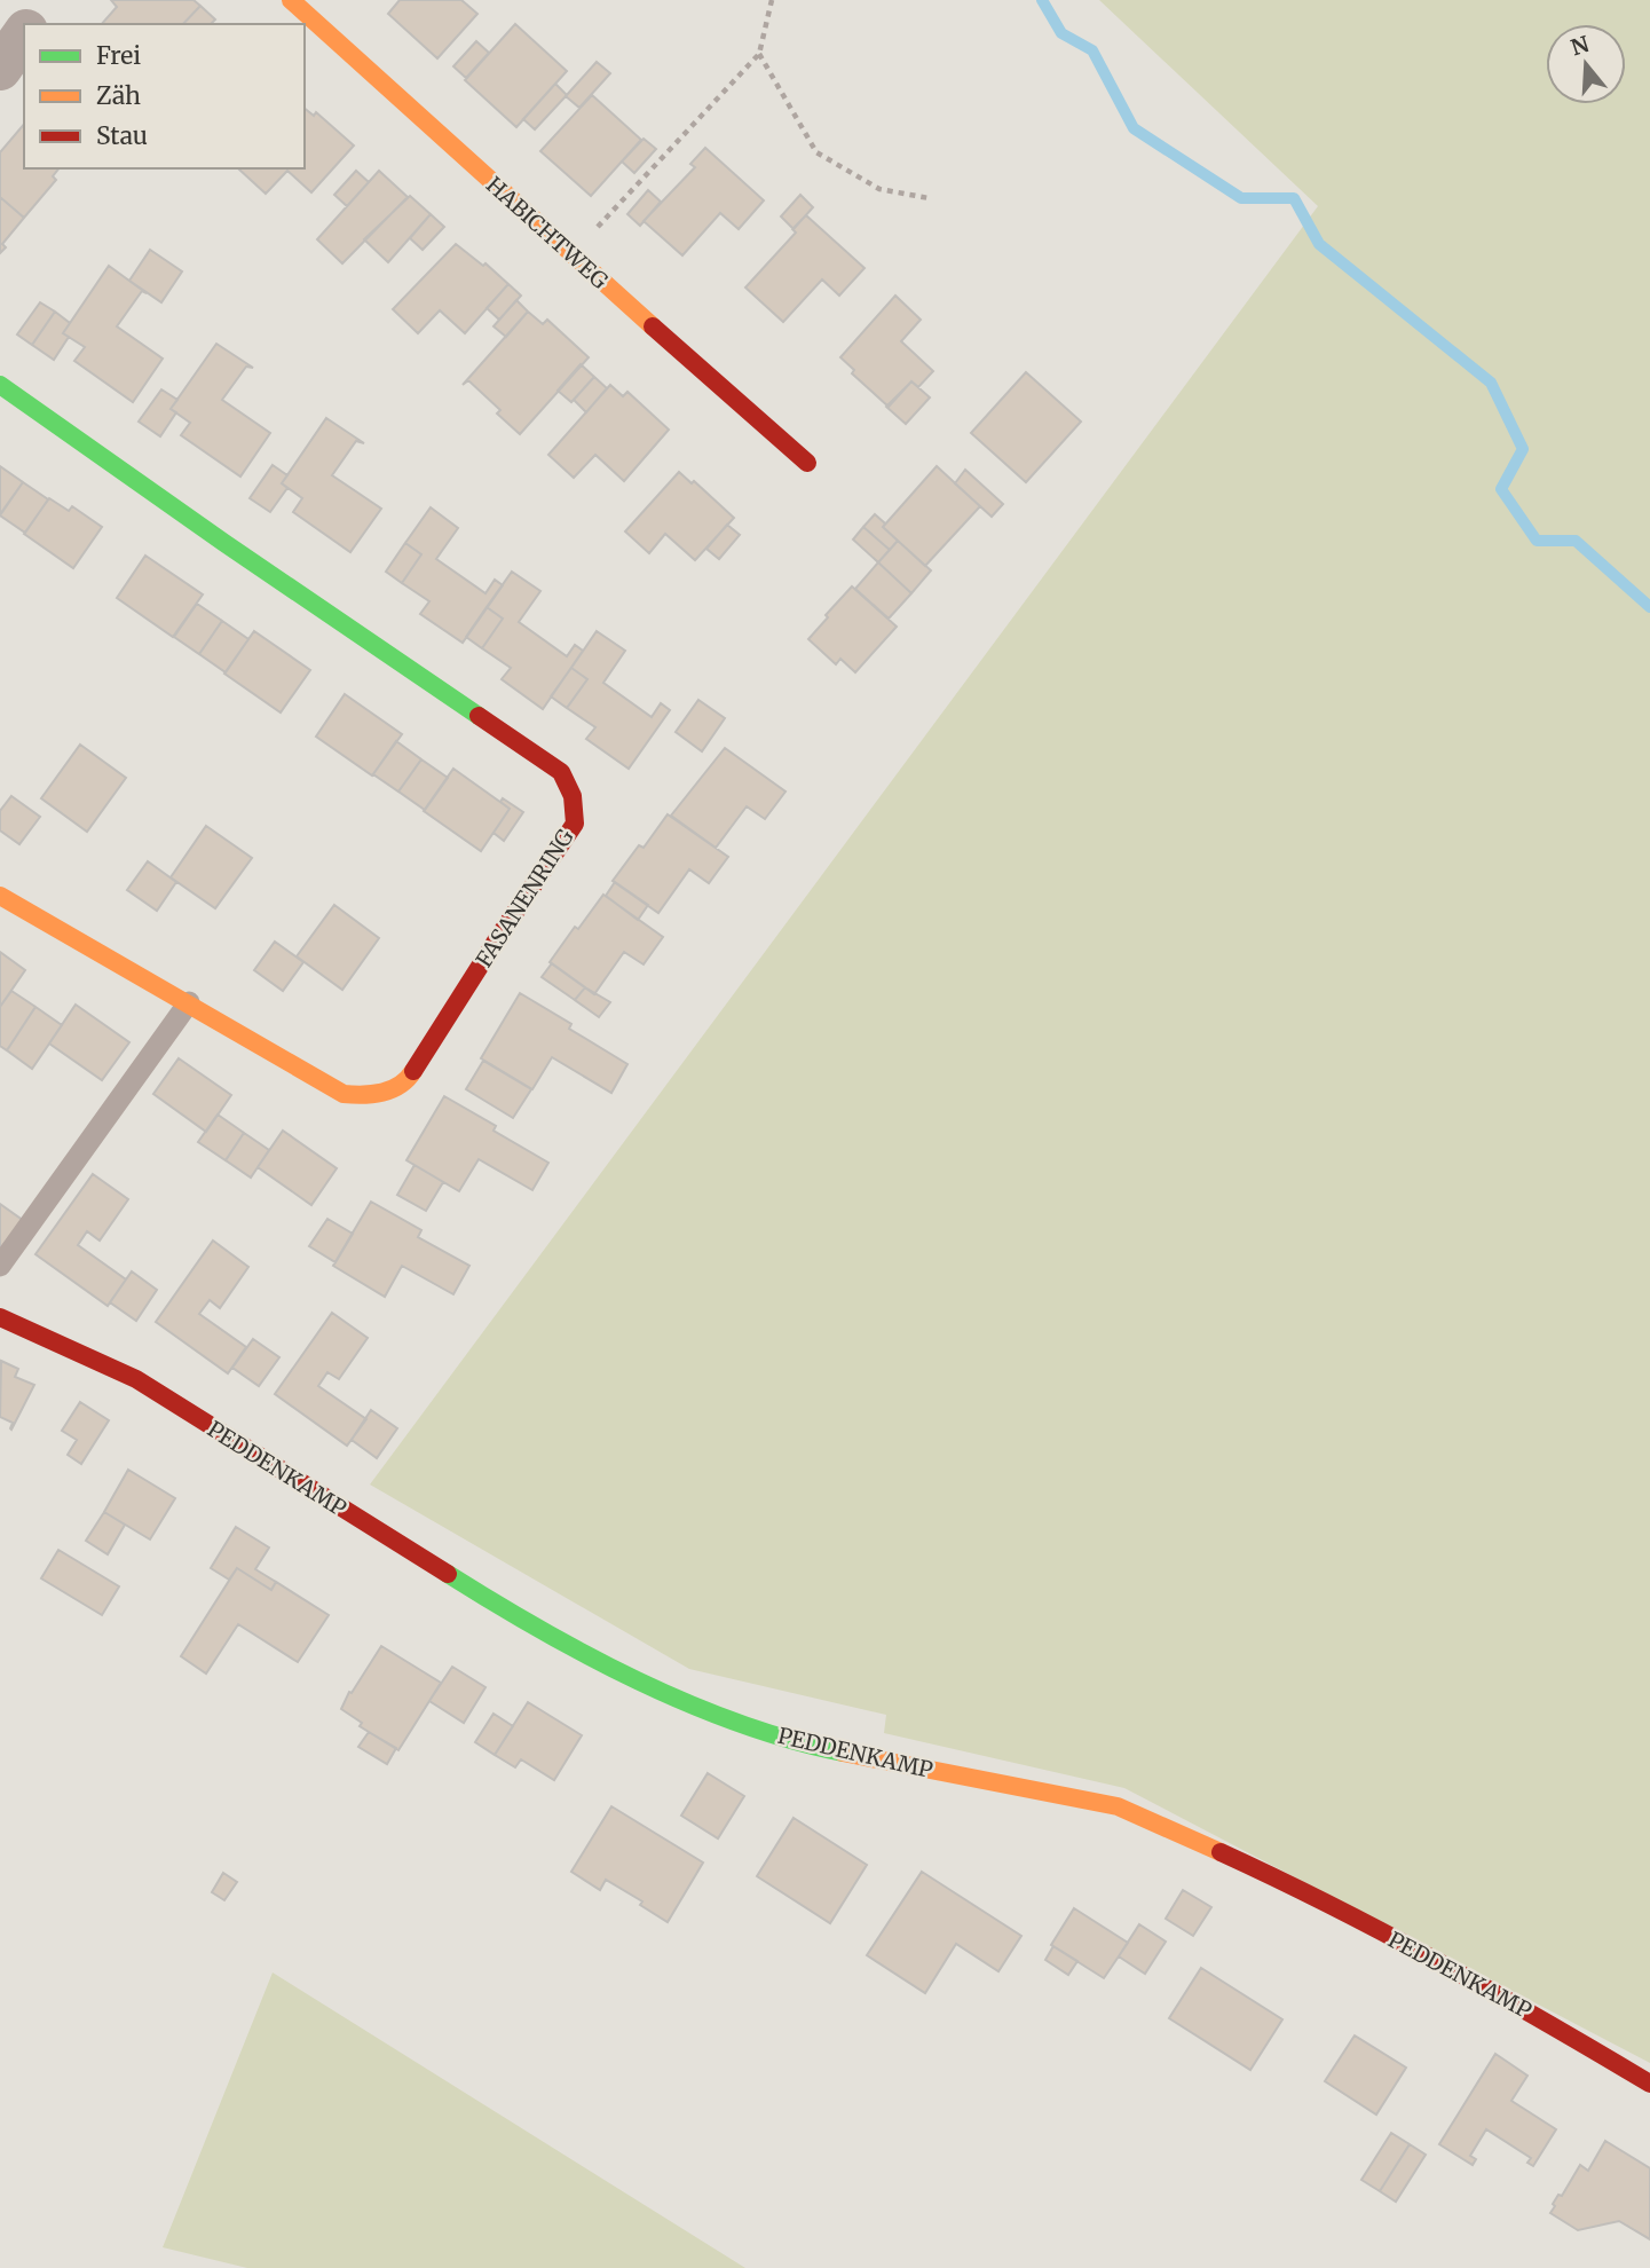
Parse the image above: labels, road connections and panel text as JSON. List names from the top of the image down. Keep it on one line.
{"streets":{"street":["HABICHTWEG","FASANENRING","PEDDENKAMP"]},"legend":["Frei","Zäh","Stau"],"north":"top"}
